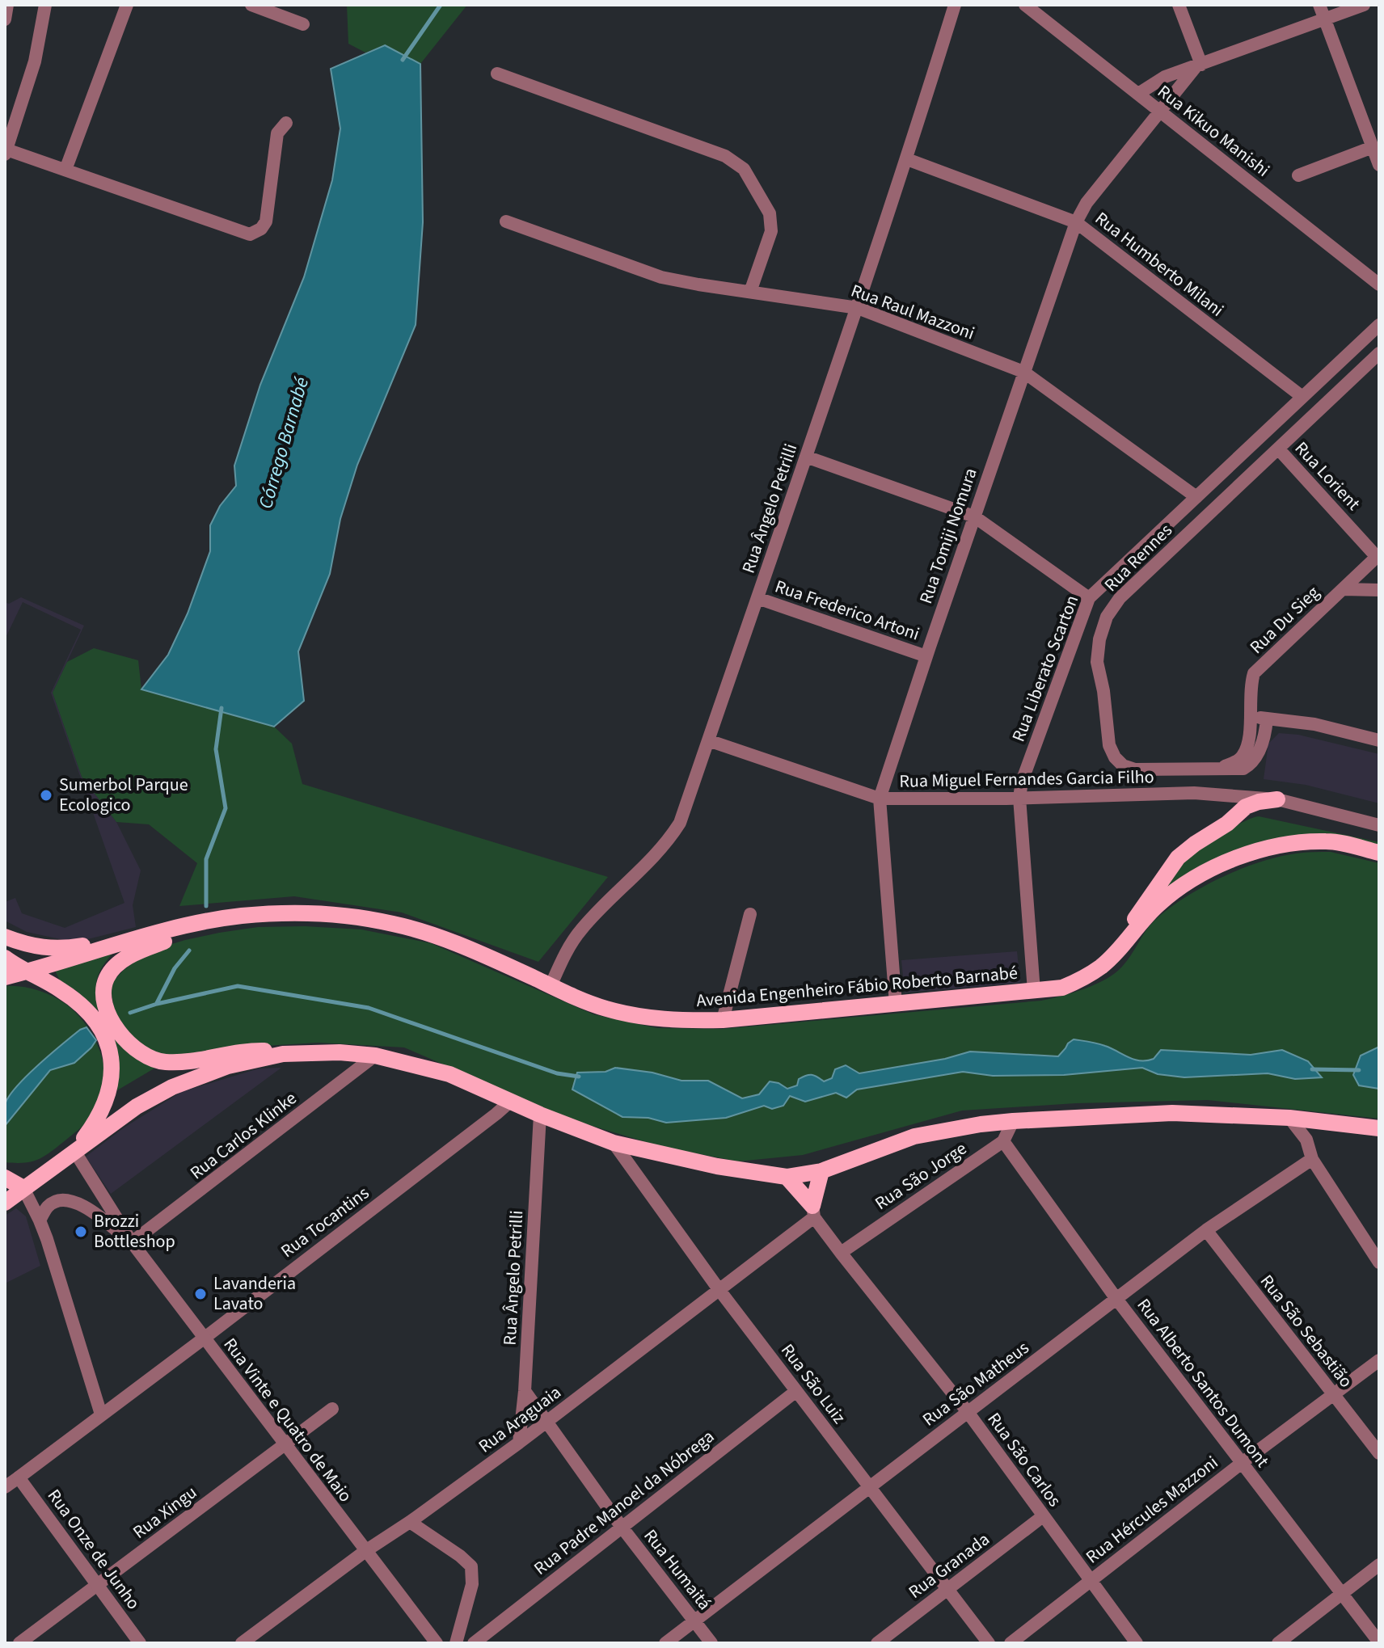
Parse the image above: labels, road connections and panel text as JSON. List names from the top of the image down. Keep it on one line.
{"streets":{"main road":["Avenida Engenheiro Fábio Roberto Barnabé"],"street":["Rua Kikuo Manishi","Rua Humberto Milani","Rua Raul Mazzoni","Rua Lorient","Rua Ângelo Petrilli","Rua Tomiji Nomura","Rua Rennes","Rua Frederico Artoni","Rua Du Sieg","Rua Liberato Scarton","Rua Miguel Fernandes Garcia Filho","Rua Carlos Klinke","Rua São Jorge","Rua Tocantins","Rua São Sebastião","Rua Alberto Santos Dumont","Rua São Luiz","Rua São Matheus","Rua Araguaia","Rua Vinte e Quatro de Maio","Rua São Carlos","Rua Padre Manoel da Nóbrega","Rua Hércules Mazzoni","Rua Xingu","Rua Onze de Junho","Rua Granada","Rua Humaitá"]},"crossings":[["Rua Kikuo Manishi","Rua Tomiji Nomura"],["Rua Humberto Milani","Rua Ângelo Petrilli"],["Rua Humberto Milani","Rua Tomiji Nomura"],["Rua Humberto Milani","Rua Liberato Scarton"],["Rua Raul Mazzoni","Rua Ângelo Petrilli"],["Rua Raul Mazzoni","Rua Tomiji Nomura"],["Rua Raul Mazzoni","Rua Liberato Scarton"],["Rua Lorient","Rua Rennes"],["Rua Lorient","Rua Du Sieg"],["Rua Ângelo Petrilli","Rua Frederico Artoni"],["Rua Ângelo Petrilli","Rua Miguel Fernandes Garcia Filho"],["Rua Ângelo Petrilli","Avenida Engenheiro Fábio Roberto Barnabé"],["Rua Ângelo Petrilli","Rua Araguaia"],["Rua Ângelo Petrilli","Rua Humaitá"],["Rua Tomiji Nomura","Rua Frederico Artoni"],["Rua Tomiji Nomura","Rua Miguel Fernandes Garcia Filho"],["Rua Tomiji Nomura","Avenida Engenheiro Fábio Roberto Barnabé"],["Rua Liberato Scarton","Rua Miguel Fernandes Garcia Filho"],["Rua Liberato Scarton","Avenida Engenheiro Fábio Roberto Barnabé"],["Rua Carlos Klinke","Rua Vinte e Quatro de Maio"],["Rua São Jorge","Rua Alberto Santos Dumont"],["Rua São Jorge","Rua São Carlos"],["Rua Tocantins","Rua Vinte e Quatro de Maio"],["Rua Tocantins","Rua Onze de Junho"],["Rua São Sebastião","Rua São Matheus"],["Rua São Sebastião","Rua Hércules Mazzoni"],["Rua Alberto Santos Dumont","Rua São Matheus"],["Rua Alberto Santos Dumont","Rua Hércules Mazzoni"],["Rua São Luiz","Rua São Matheus"],["Rua São Luiz","Rua Araguaia"],["Rua São Luiz","Rua Padre Manoel da Nóbrega"],["Rua São Luiz","Rua Granada"],["Rua São Matheus","Rua São Carlos"],["Rua São Matheus","Rua Humaitá"],["Rua Araguaia","Rua Vinte e Quatro de Maio"],["Rua Araguaia","Rua São Carlos"],["Rua Araguaia","Rua Humaitá"],["Rua Vinte e Quatro de Maio","Rua Xingu"],["Rua São Carlos","Rua Hércules Mazzoni"],["Rua São Carlos","Rua Granada"],["Rua Padre Manoel da Nóbrega","Rua Humaitá"],["Rua Xingu","Rua Onze de Junho"]],"water":["Córrego Barnabé"],"places":["Sumerbol Parque Ecologico","Brozzi Bottleshop","Lavanderia Lavato"]}
